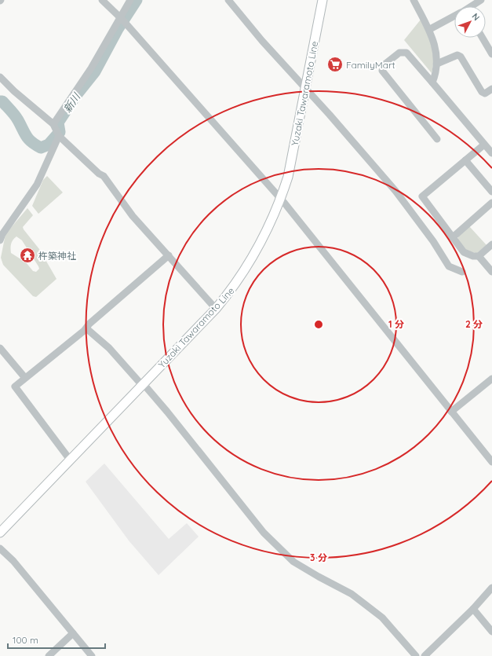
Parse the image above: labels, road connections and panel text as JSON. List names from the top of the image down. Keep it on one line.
{"streets":{"main road":["Yuzaki Tawaramoto Line"]},"water":["新川"],"places":{"supermarket":["FamilyMart"],"temple":["杵築神社"]},"scale_bar":"100 m","north":"top right","rings":["1 分","2 分","3 分"]}
